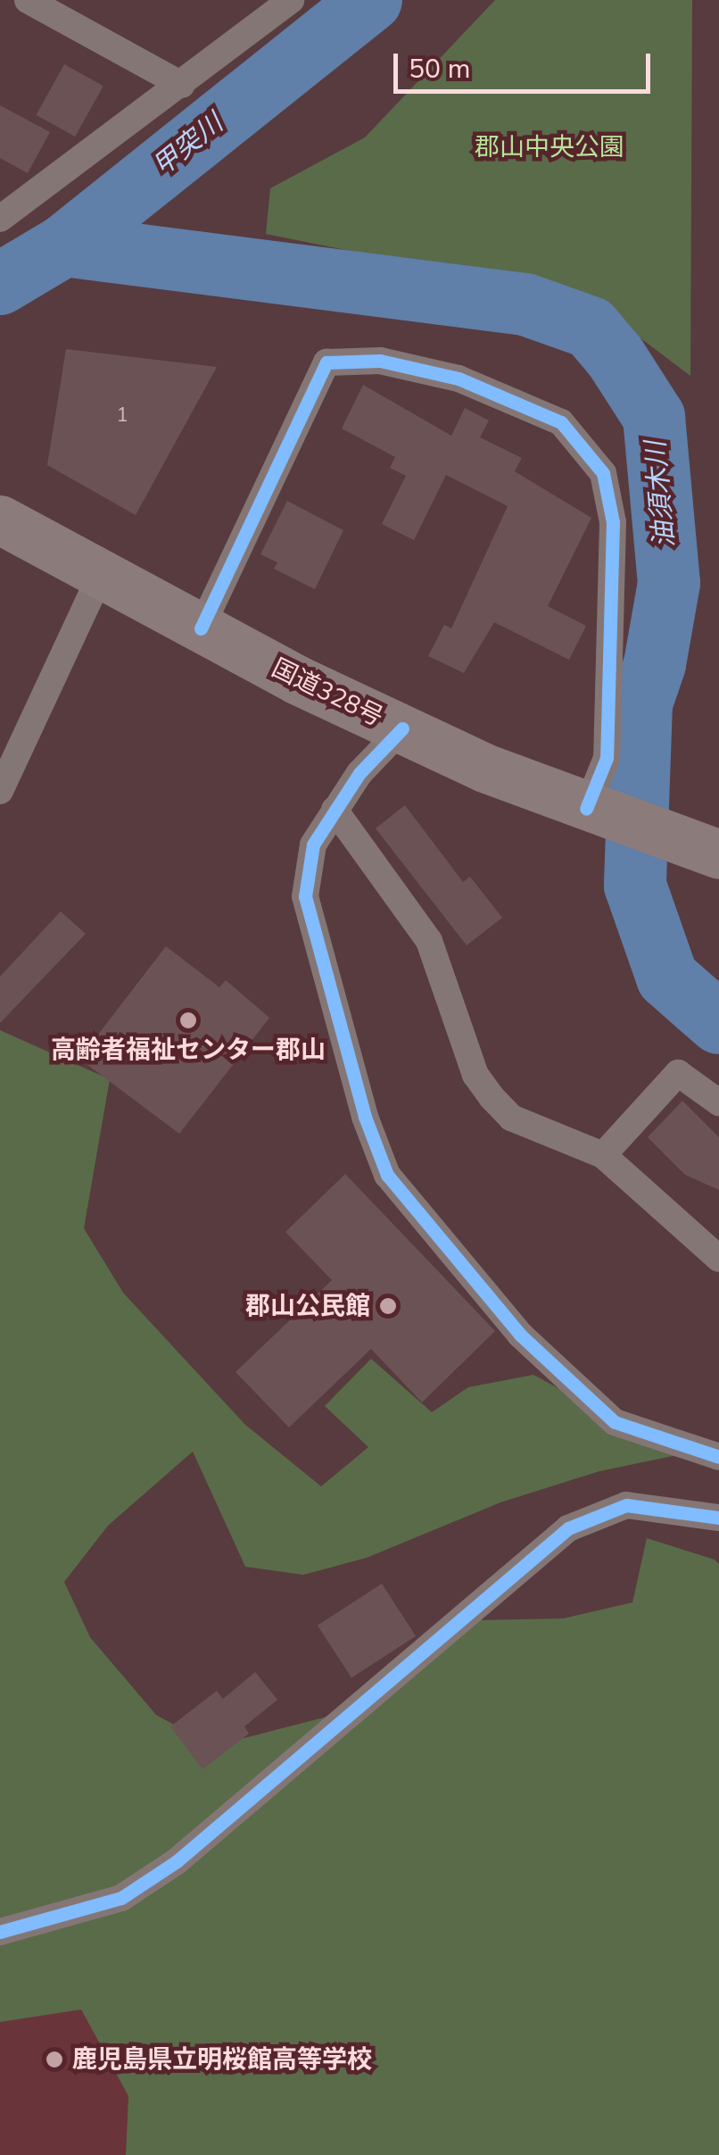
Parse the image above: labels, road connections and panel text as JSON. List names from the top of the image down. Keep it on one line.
{"streets":{"highway":["国道328号"]},"water":["甲突川","油須木川"],"parks":["郡山中央公園"],"places":["高齢者福祉センター郡山","郡山公民館","鹿児島県立明桜館高等学校"],"house_numbers":["1"],"scale_bar":"50 m"}
